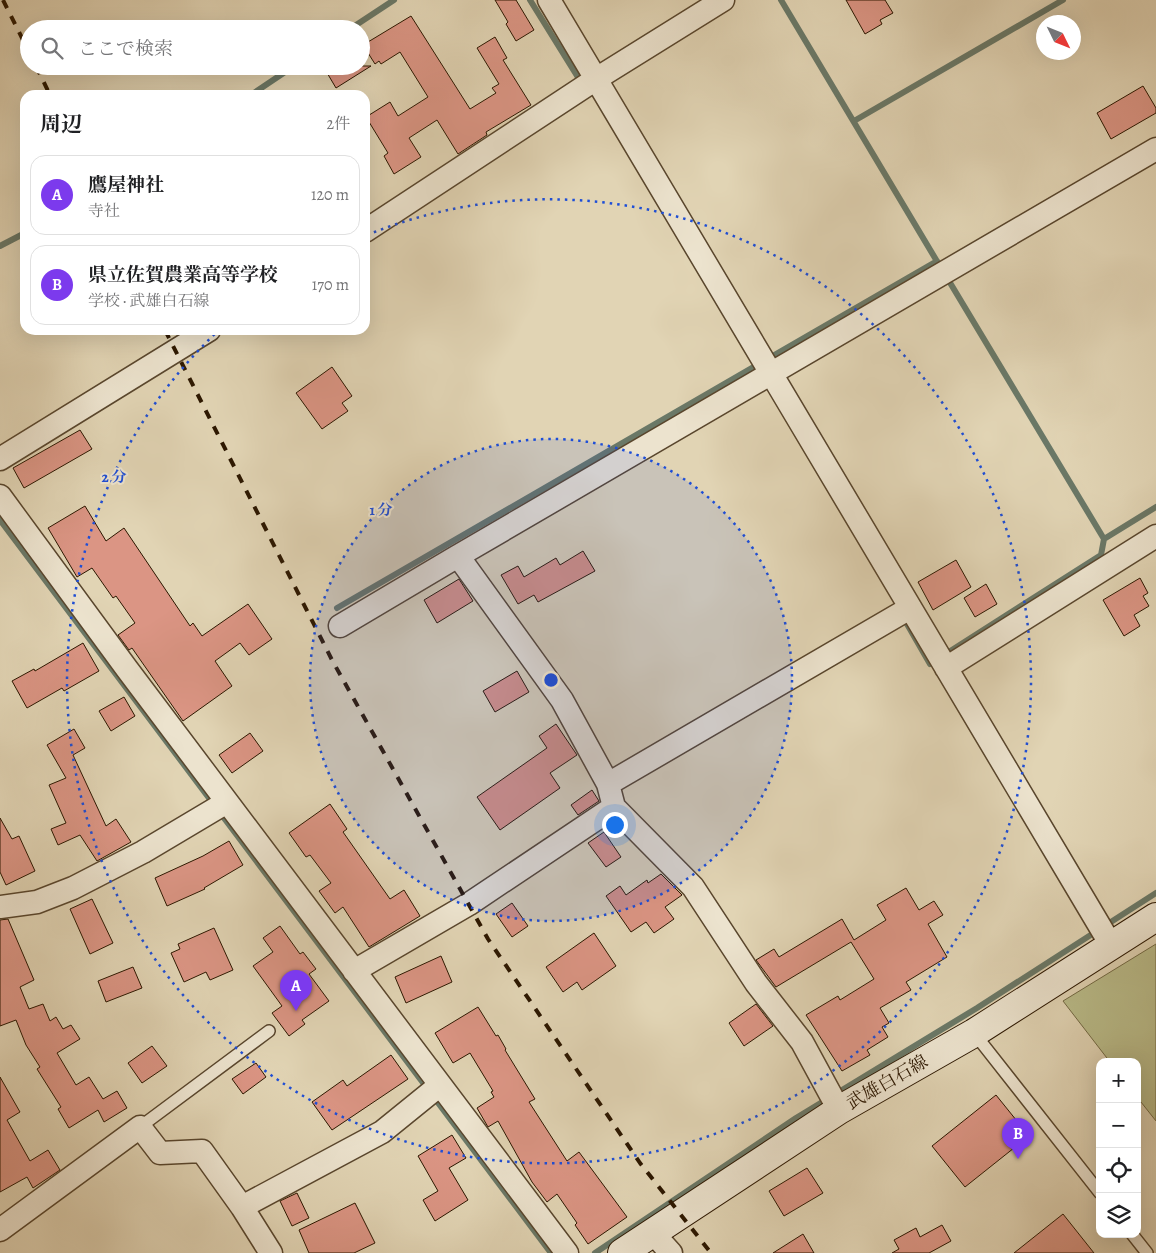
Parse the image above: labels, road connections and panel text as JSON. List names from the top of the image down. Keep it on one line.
{"streets":{"main road":["武雄白石線"]},"north":"bottom right","page":{"search":"ここで検索","heading":["周辺","2件"],"list":[{"mark":"A","name":"鷹屋神社","note":"寺社","value":"120 m"},{"mark":"B","name":"県立佐賀農業高等学校","note":"学校 · 武雄白石線","value":"170 m"}],"pins":["A","B"],"map_buttons":["+","−"]},"rings":["2 分","1 分"]}
